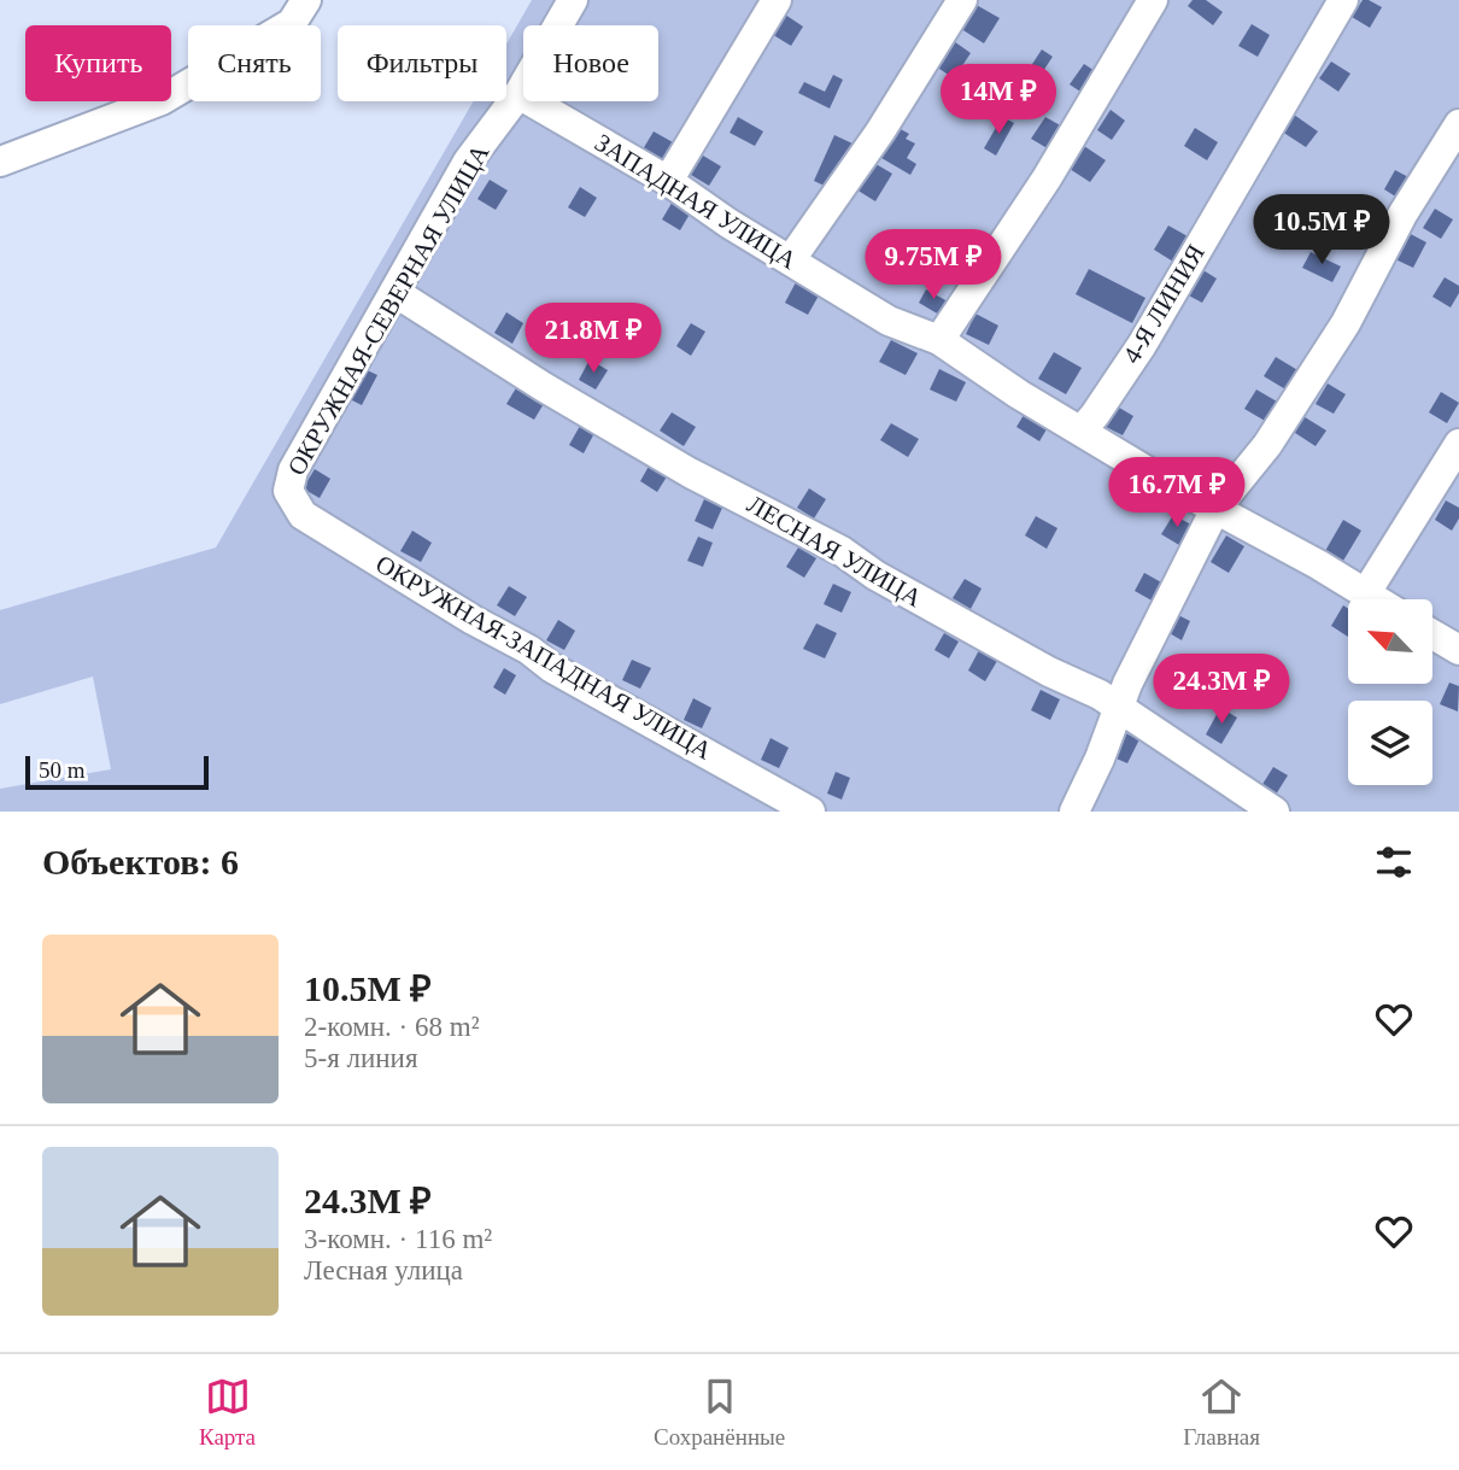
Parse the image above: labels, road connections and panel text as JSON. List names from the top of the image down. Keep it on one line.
{"streets":{"street":["ЗАПАДНАЯ УЛИЦА","4-Я ЛИНИЯ","ОКРУЖНАЯ-СЕВЕРНАЯ УЛИЦА","ЛЕСНАЯ УЛИЦА","ОКРУЖНАЯ-ЗАПАДНАЯ УЛИЦА"]},"crossings":[["ЗАПАДНАЯ УЛИЦА","4-Я ЛИНИЯ"],["ЗАПАДНАЯ УЛИЦА","ОКРУЖНАЯ-СЕВЕРНАЯ УЛИЦА"],["ОКРУЖНАЯ-СЕВЕРНАЯ УЛИЦА","ЛЕСНАЯ УЛИЦА"],["ОКРУЖНАЯ-СЕВЕРНАЯ УЛИЦА","ОКРУЖНАЯ-ЗАПАДНАЯ УЛИЦА"]],"scale_bar":"50 m","north":"top left","page":{"chip":["Купить","Снять","Фильтры","Новое"],"price":["14M ₽","10.5M ₽","9.75M ₽","21.8M ₽","16.7M ₽","24.3M ₽"],"scale":"50 m","heading":"Объектов: 6","list":[{"name":"10.5M ₽","note":"2-комн. · 68 m² · 5-я линия"},{"name":"24.3M ₽","note":"3-комн. · 116 m² · Лесная улица"}],"tabs":["Карта","Сохранённые","Главная"]}}
